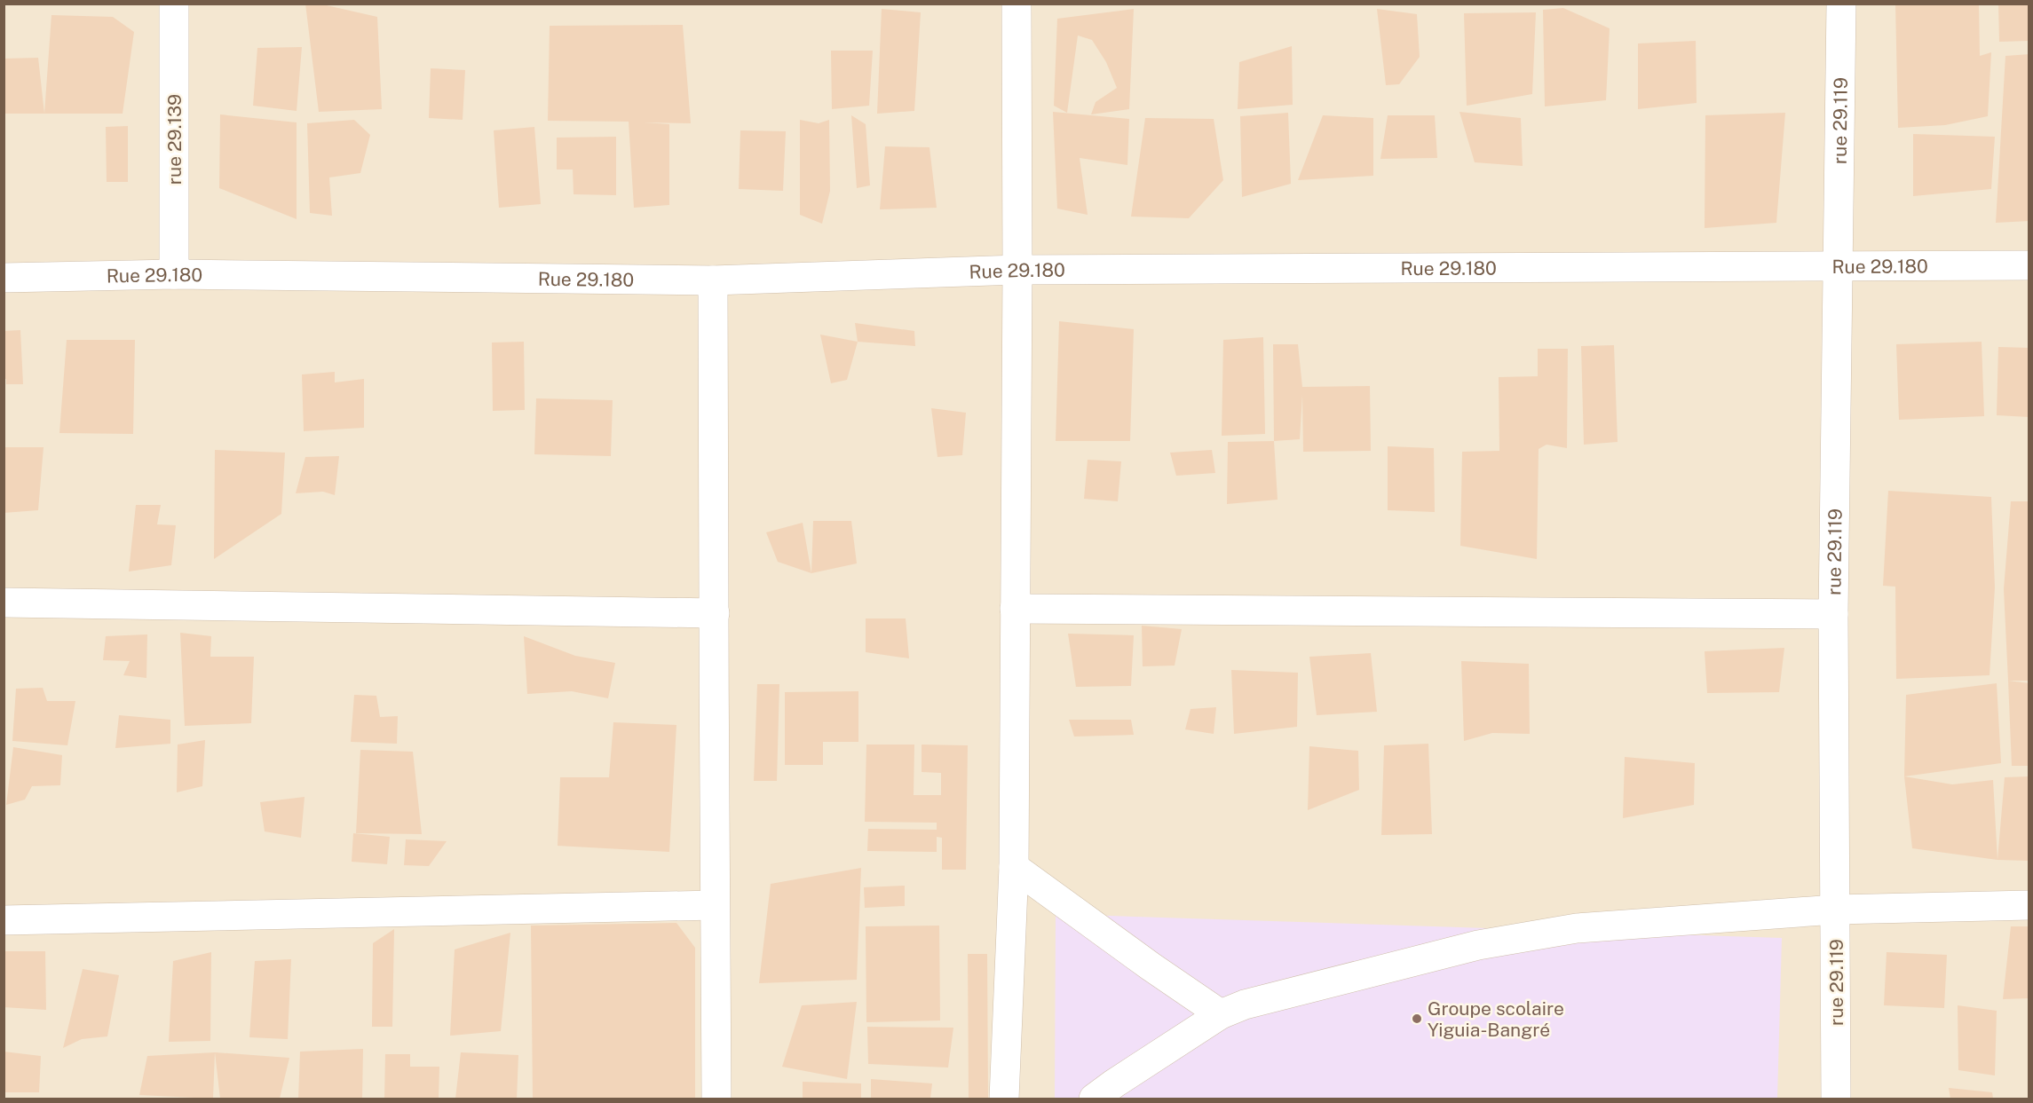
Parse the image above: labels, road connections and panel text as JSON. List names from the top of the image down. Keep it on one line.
{"streets":{"street":["rue 29.119","rue 29.139","Rue 29.180"]},"crossings":[["rue 29.119","Rue 29.180"],["rue 29.139","Rue 29.180"]],"places":["Groupe scolaire Yiguia-Bangré"]}
